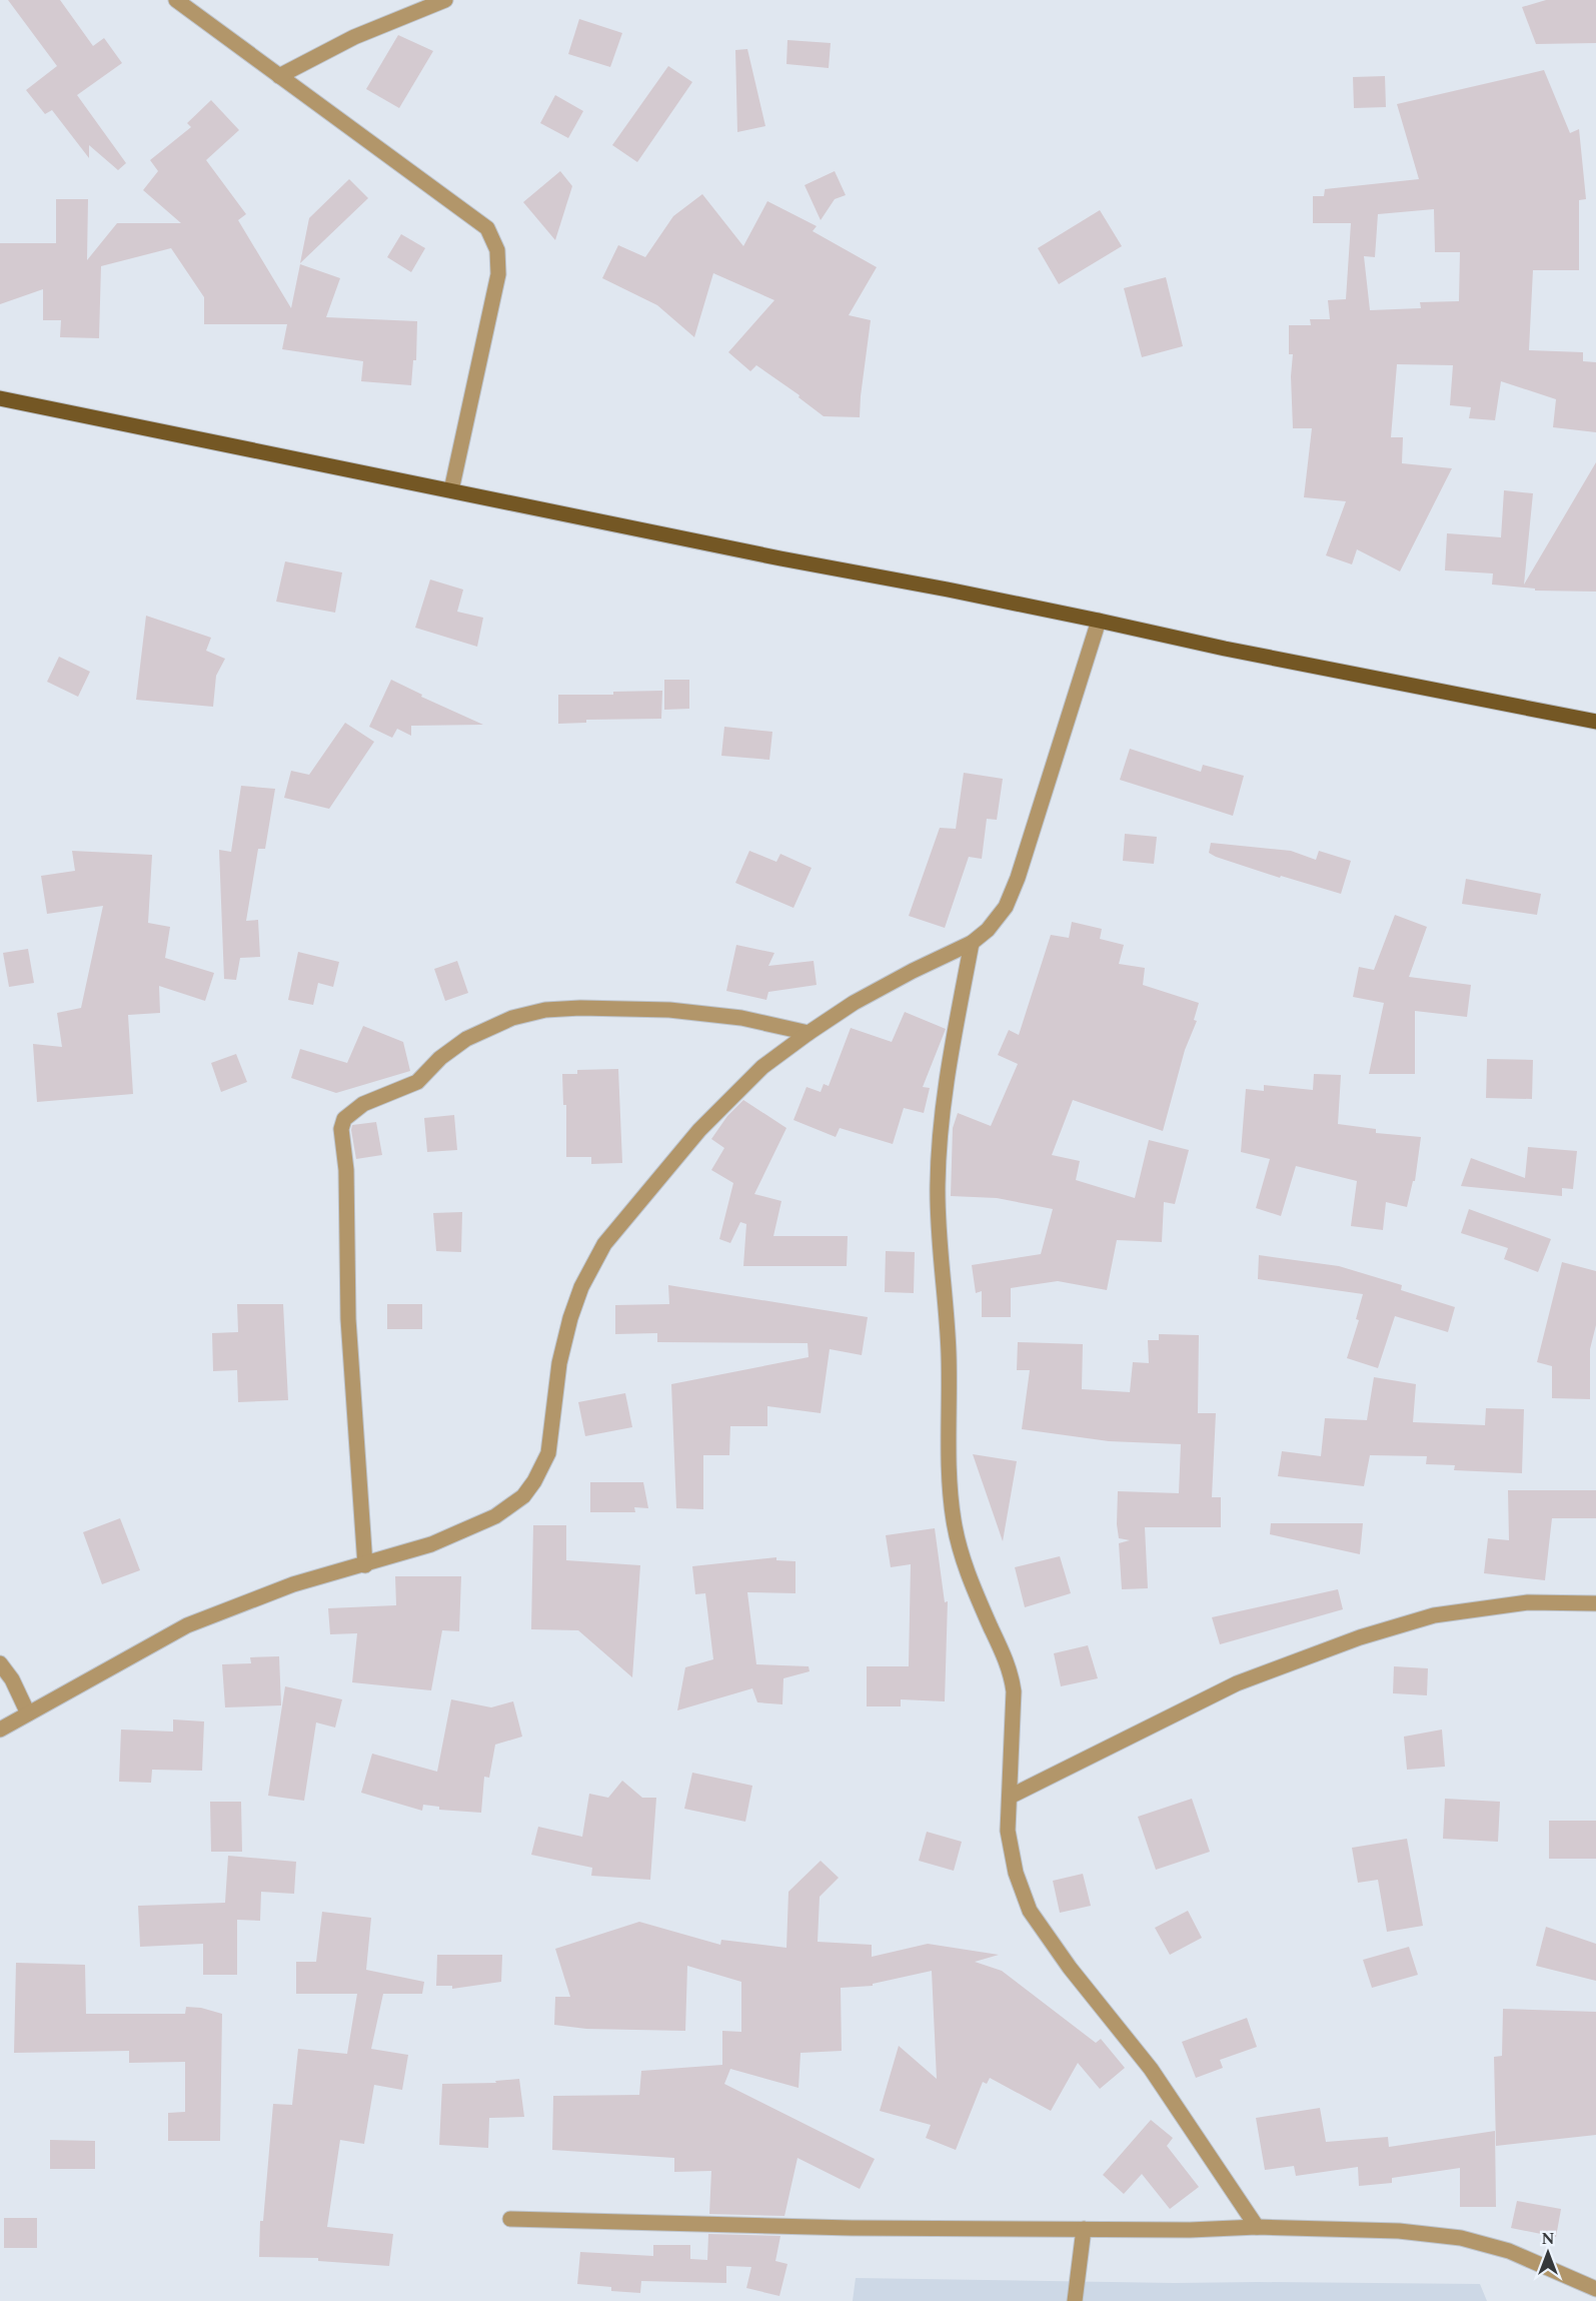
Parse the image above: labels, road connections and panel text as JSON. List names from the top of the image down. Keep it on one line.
{"north":"top"}
